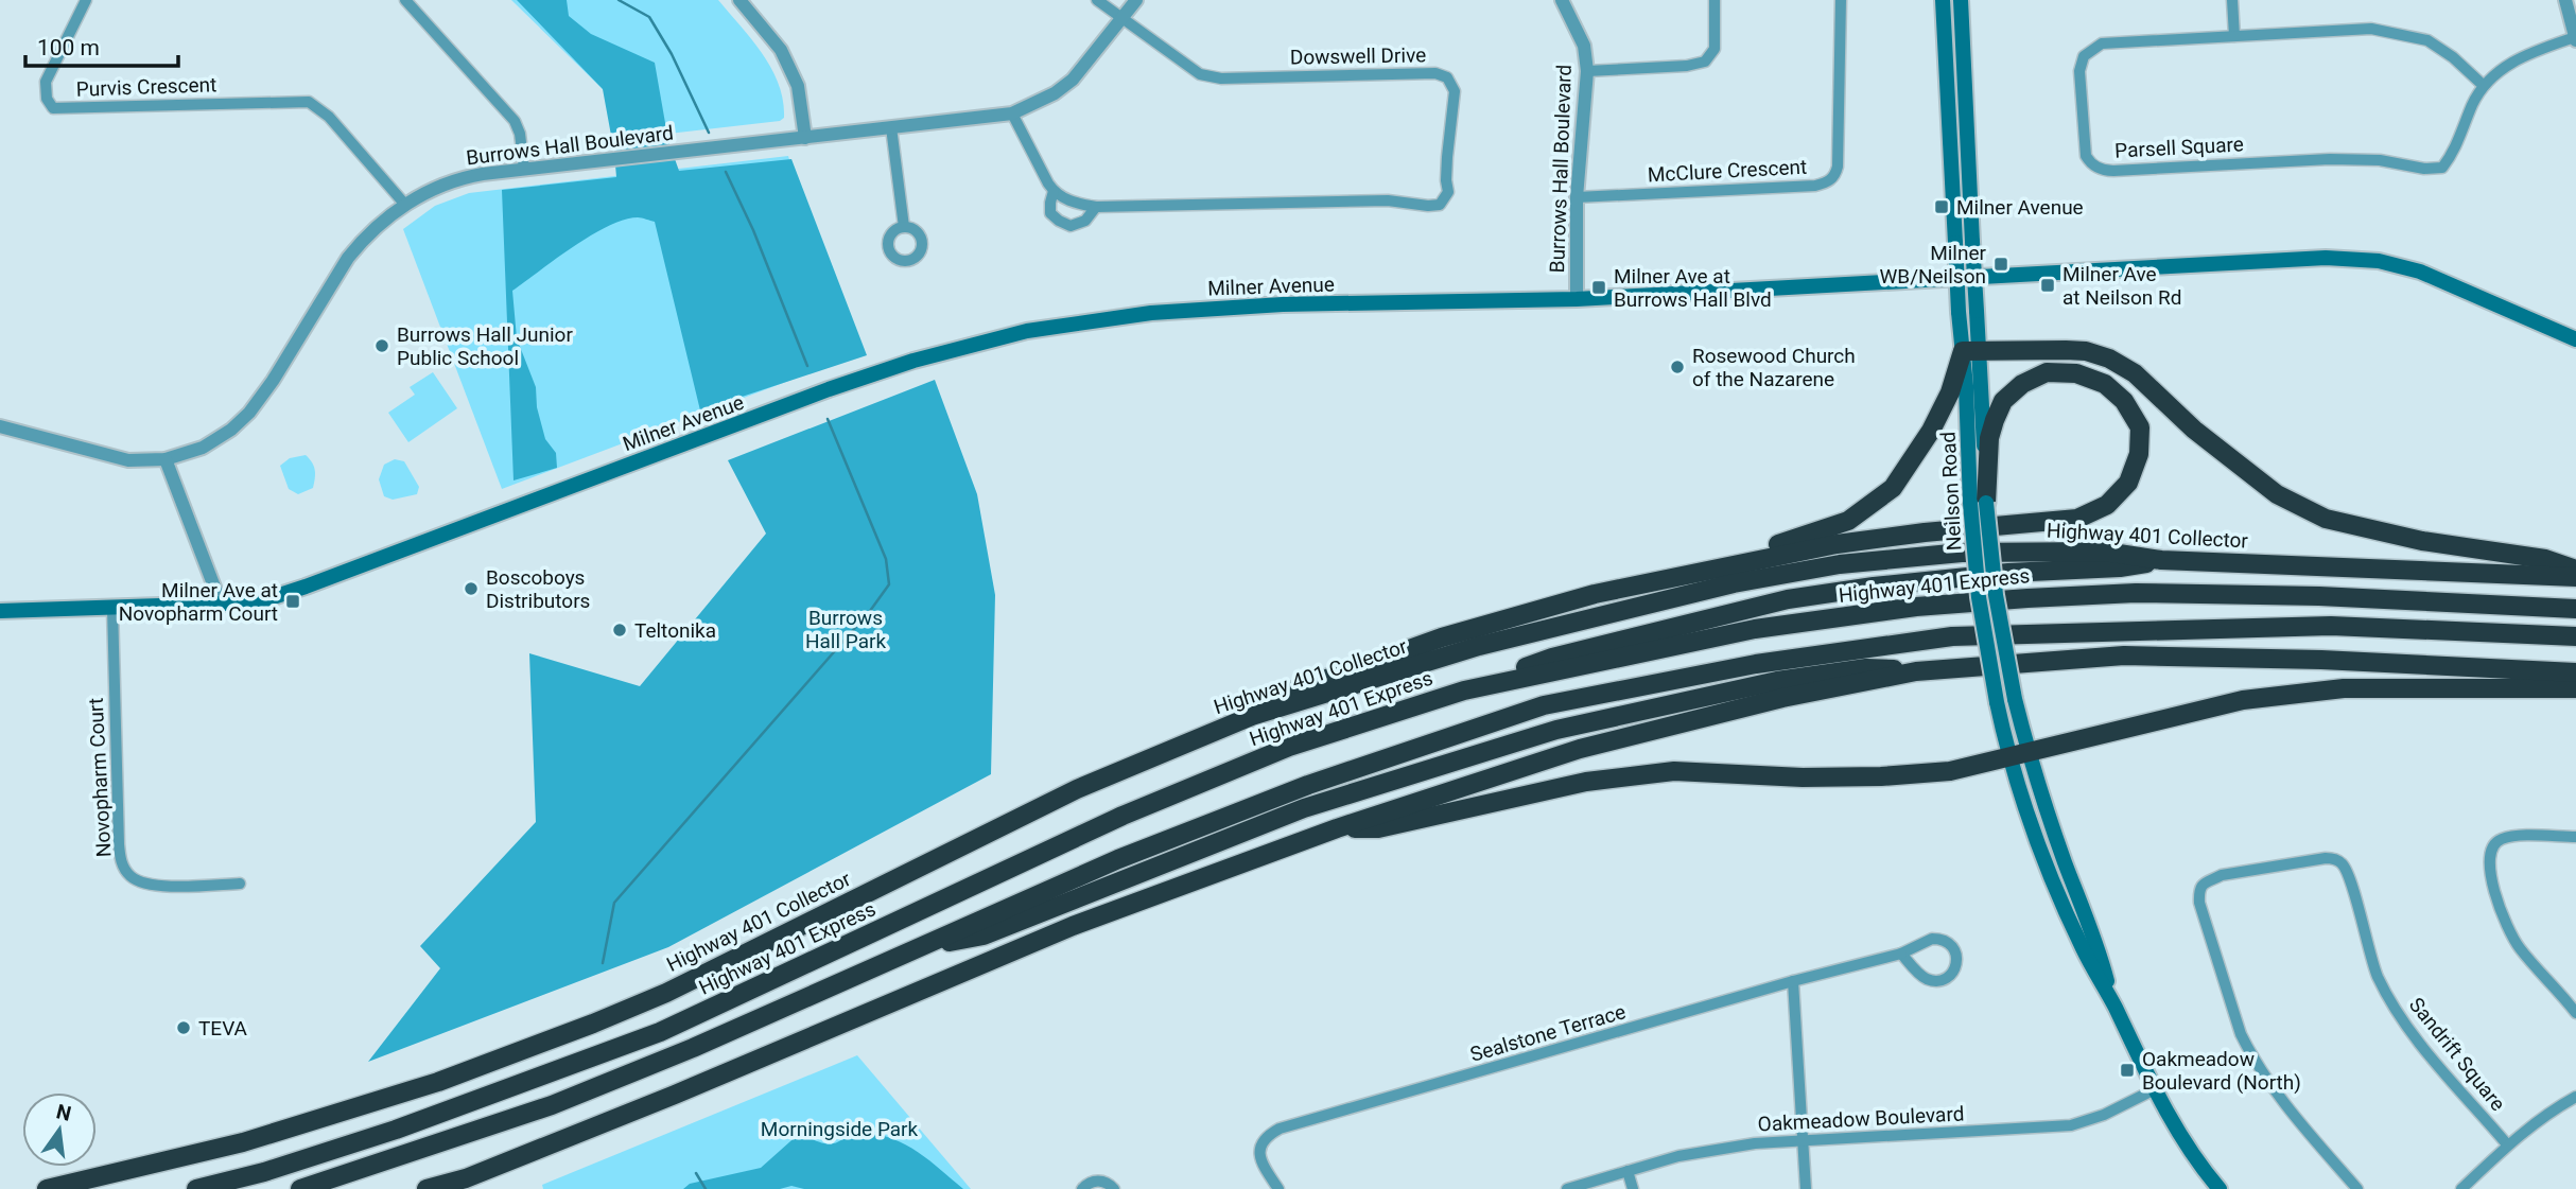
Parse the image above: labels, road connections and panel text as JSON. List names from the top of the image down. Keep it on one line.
{"streets":{"highway":["Highway 401 Collector","Highway 401 Express"],"main road":["Milner Avenue","Neilson Road"],"street":["Dowswell Drive","Purvis Crescent","Burrows Hall Boulevard","Parsell Square","McClure Crescent","Novopharm Court","Sealstone Terrace","Sandrift Square","Oakmeadow Boulevard"]},"crossings":[["Dowswell Drive","Burrows Hall Boulevard"],["Purvis Crescent","Burrows Hall Boulevard"],["Burrows Hall Boulevard","McClure Crescent"],["Burrows Hall Boulevard","Milner Avenue"],["Milner Avenue","Novopharm Court"],["Neilson Road","Oakmeadow Boulevard"]],"parks":["Burrows Hall Park","Morningside Park"],"places":{"transit":["Milner Avenue","Milner WB/Neilson","Milner Ave at Neilson Rd","Milner Ave at Burrows Hall Blvd","Milner Ave at Novopharm Court","Oakmeadow Boulevard (North)"],"other":["Burrows Hall Junior Public School","Rosewood Church of the Nazarene","Boscoboys Distributors","Teltonika","TEVA"]},"scale_bar":"100 m","north":"top"}
